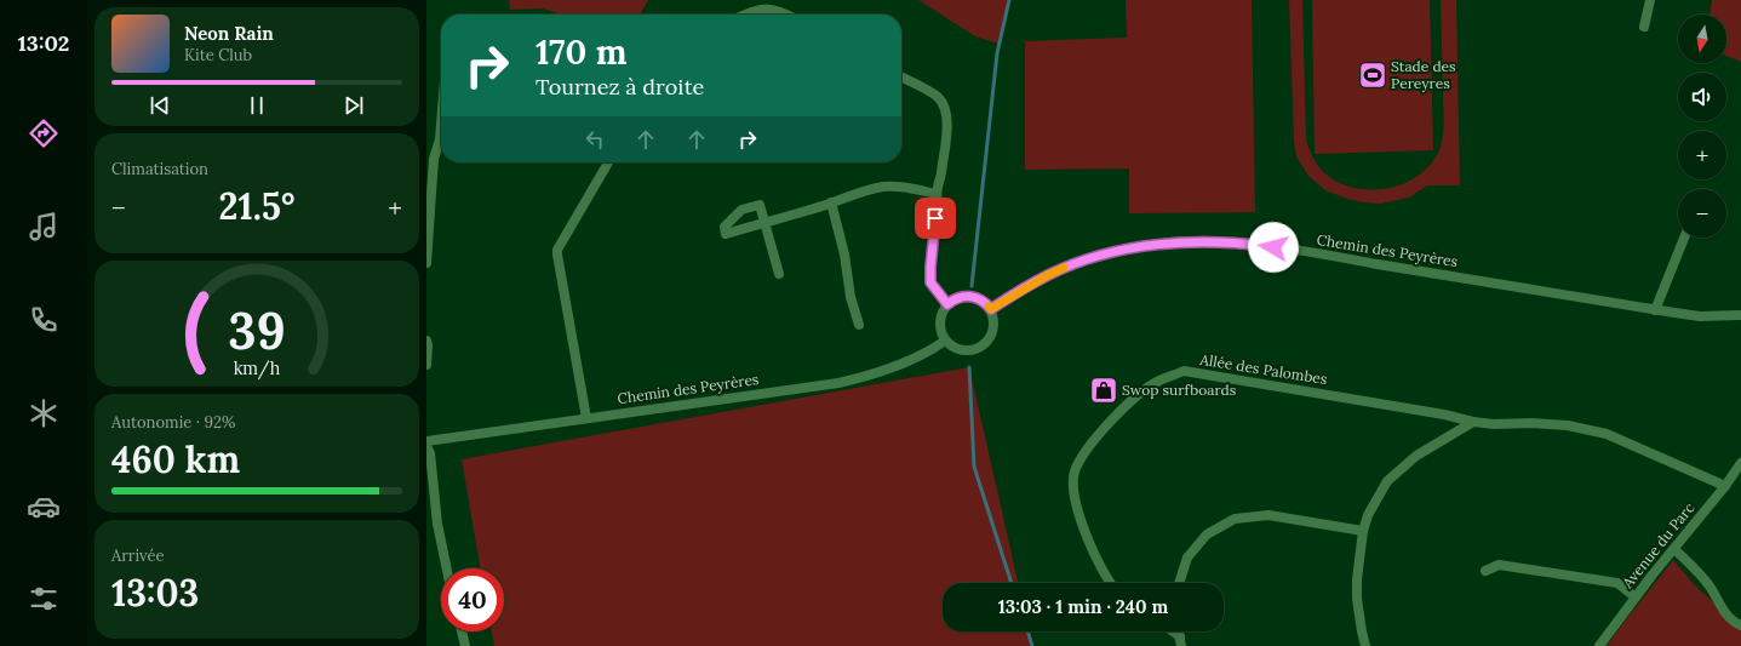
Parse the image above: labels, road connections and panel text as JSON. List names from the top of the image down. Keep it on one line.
{"streets":{"street":["Chemin des Peyrères","Allée des Palombes","Avenue du Parc"]},"crossings":[["Allée des Palombes","Avenue du Parc"]],"places":{"sports":["Stade des Pereyres"],"shop":["Swop surfboards"]},"north":"bottom","page":{"tabs":"13:02","song":["Neon Rain","Kite Club"],"map_buttons":["+","−"],"turn":["170 m","Tournez à droite"],"tile":["Climatisation",["Autonomie · 92%","460 km"],["Arrivée","13:03"]],"heat":["−","21.5°","+"],"limit":"40","trip":"13:03 · 1 min · 240 m","gauge":["39","km/h"]}}
